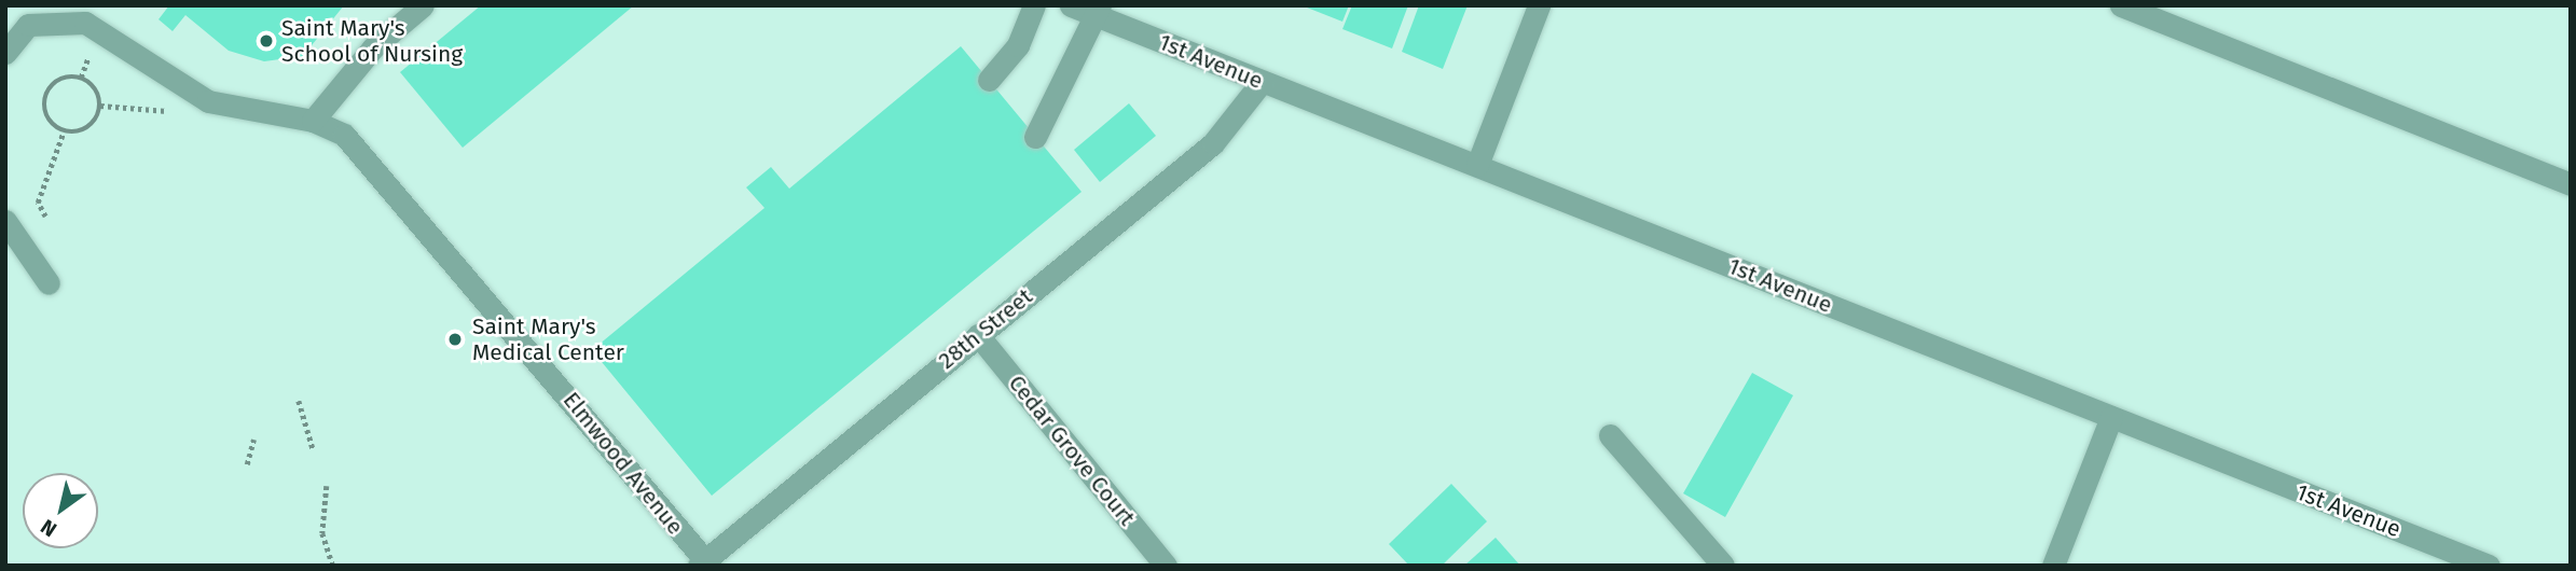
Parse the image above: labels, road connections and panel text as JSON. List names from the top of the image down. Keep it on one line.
{"streets":{"street":["1st Avenue","28th Street","Cedar Grove Court","Elmwood Avenue"]},"crossings":[["1st Avenue","28th Street"],["28th Street","Cedar Grove Court"],["28th Street","Elmwood Avenue"]],"places":["Saint Mary's School of Nursing","Saint Mary's Medical Center"],"north":"bottom left"}
